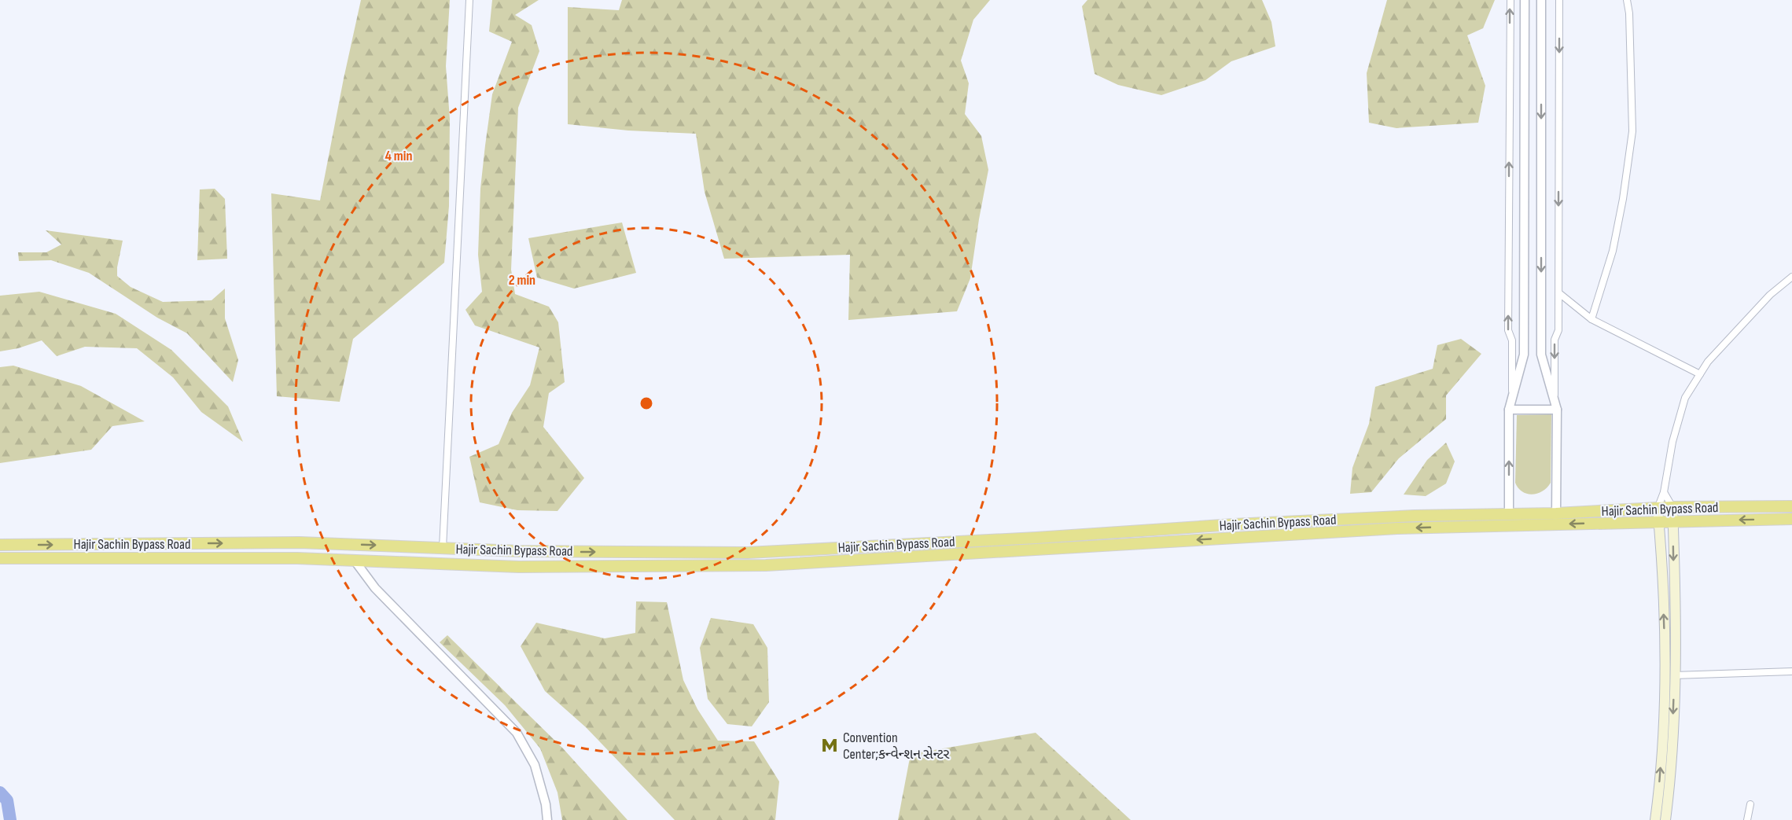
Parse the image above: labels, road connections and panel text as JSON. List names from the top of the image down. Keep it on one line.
{"streets":{"highway":["Hajir Sachin Bypass Road"]},"places":{"metro station":["Convention Center;કન્વેન્શન સેન્ટર"]},"rings":["4 min","2 min"]}
